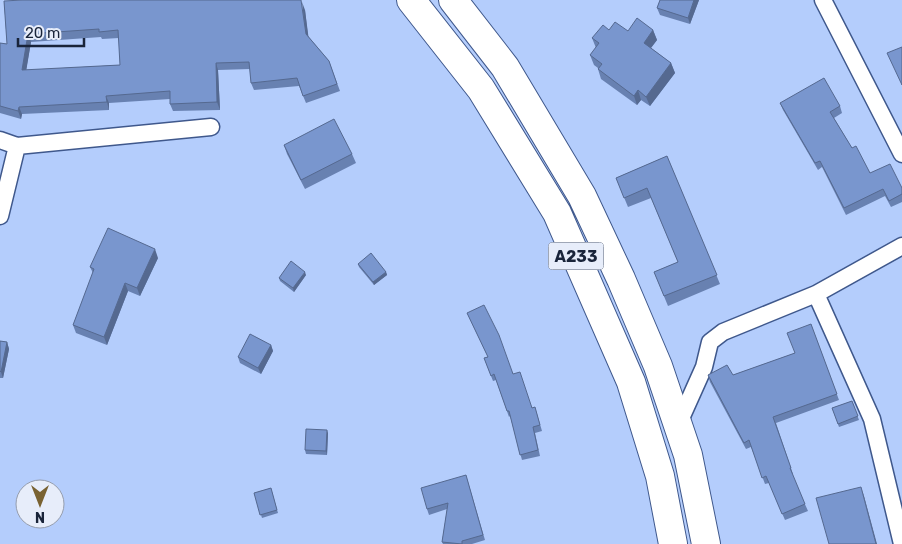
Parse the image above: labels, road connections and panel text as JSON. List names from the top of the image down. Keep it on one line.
{"streets":{"highway":["A233"]},"scale_bar":"20 m","north":"bottom"}
